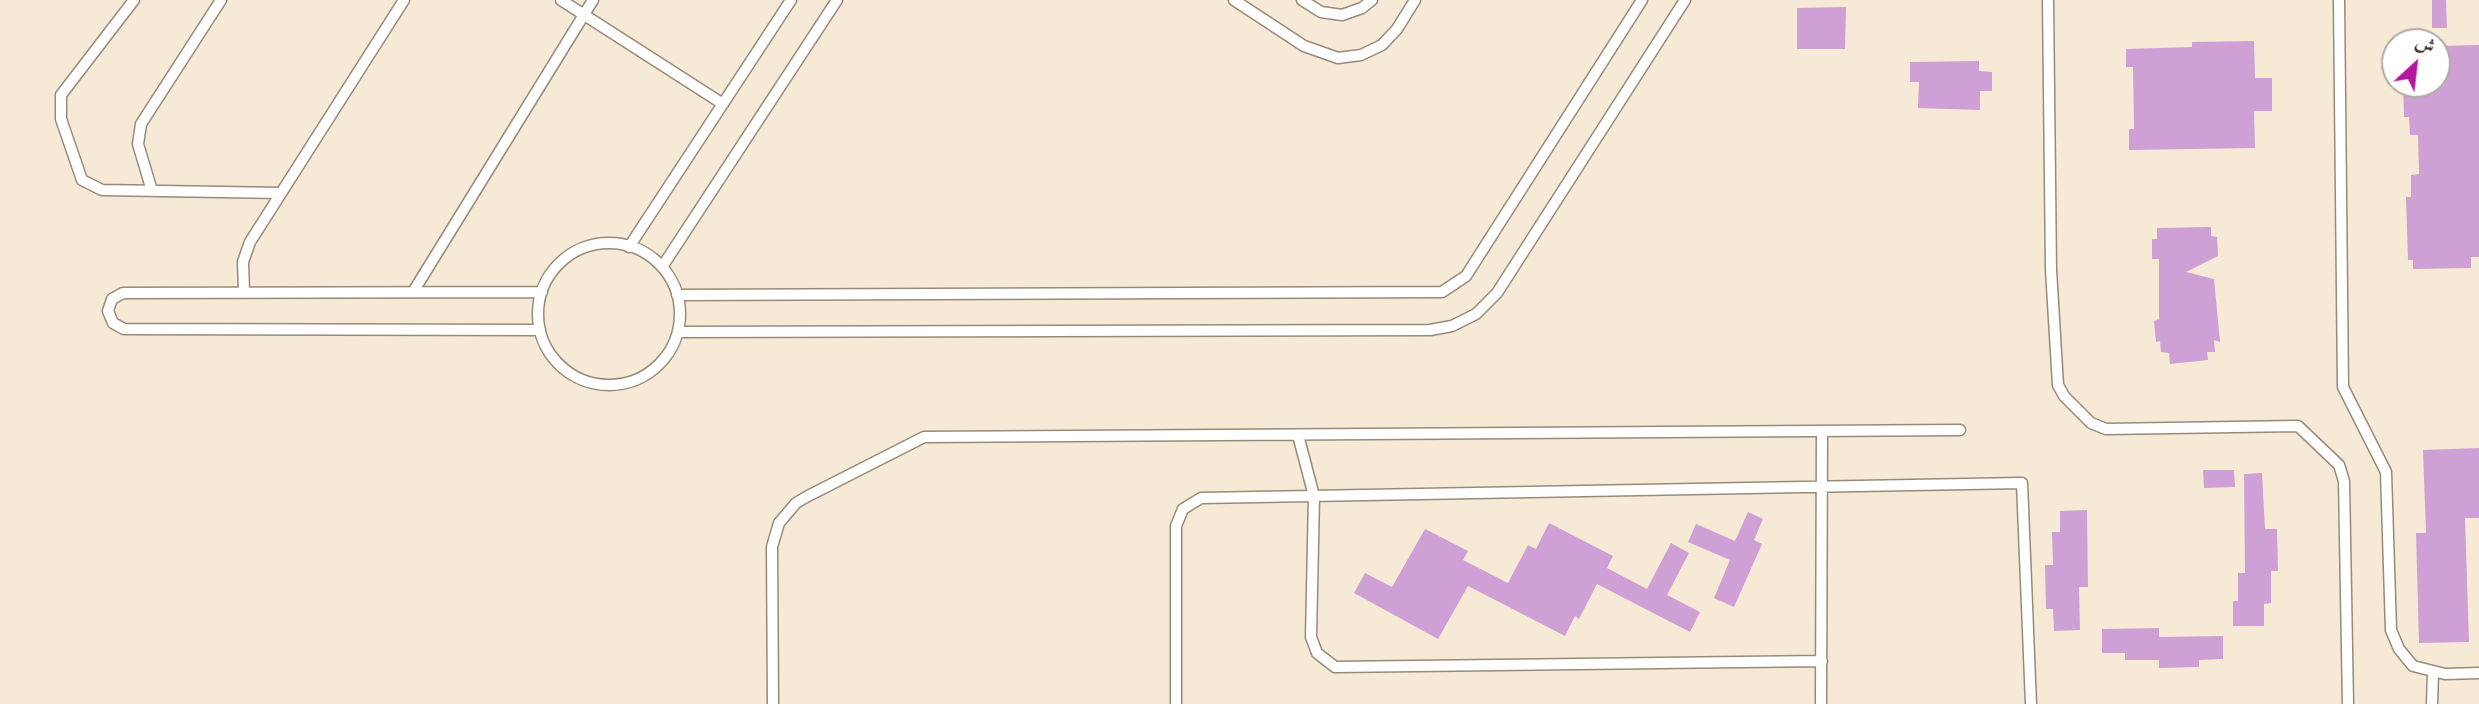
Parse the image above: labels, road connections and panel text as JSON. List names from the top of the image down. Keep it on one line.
{"north":"top right"}
